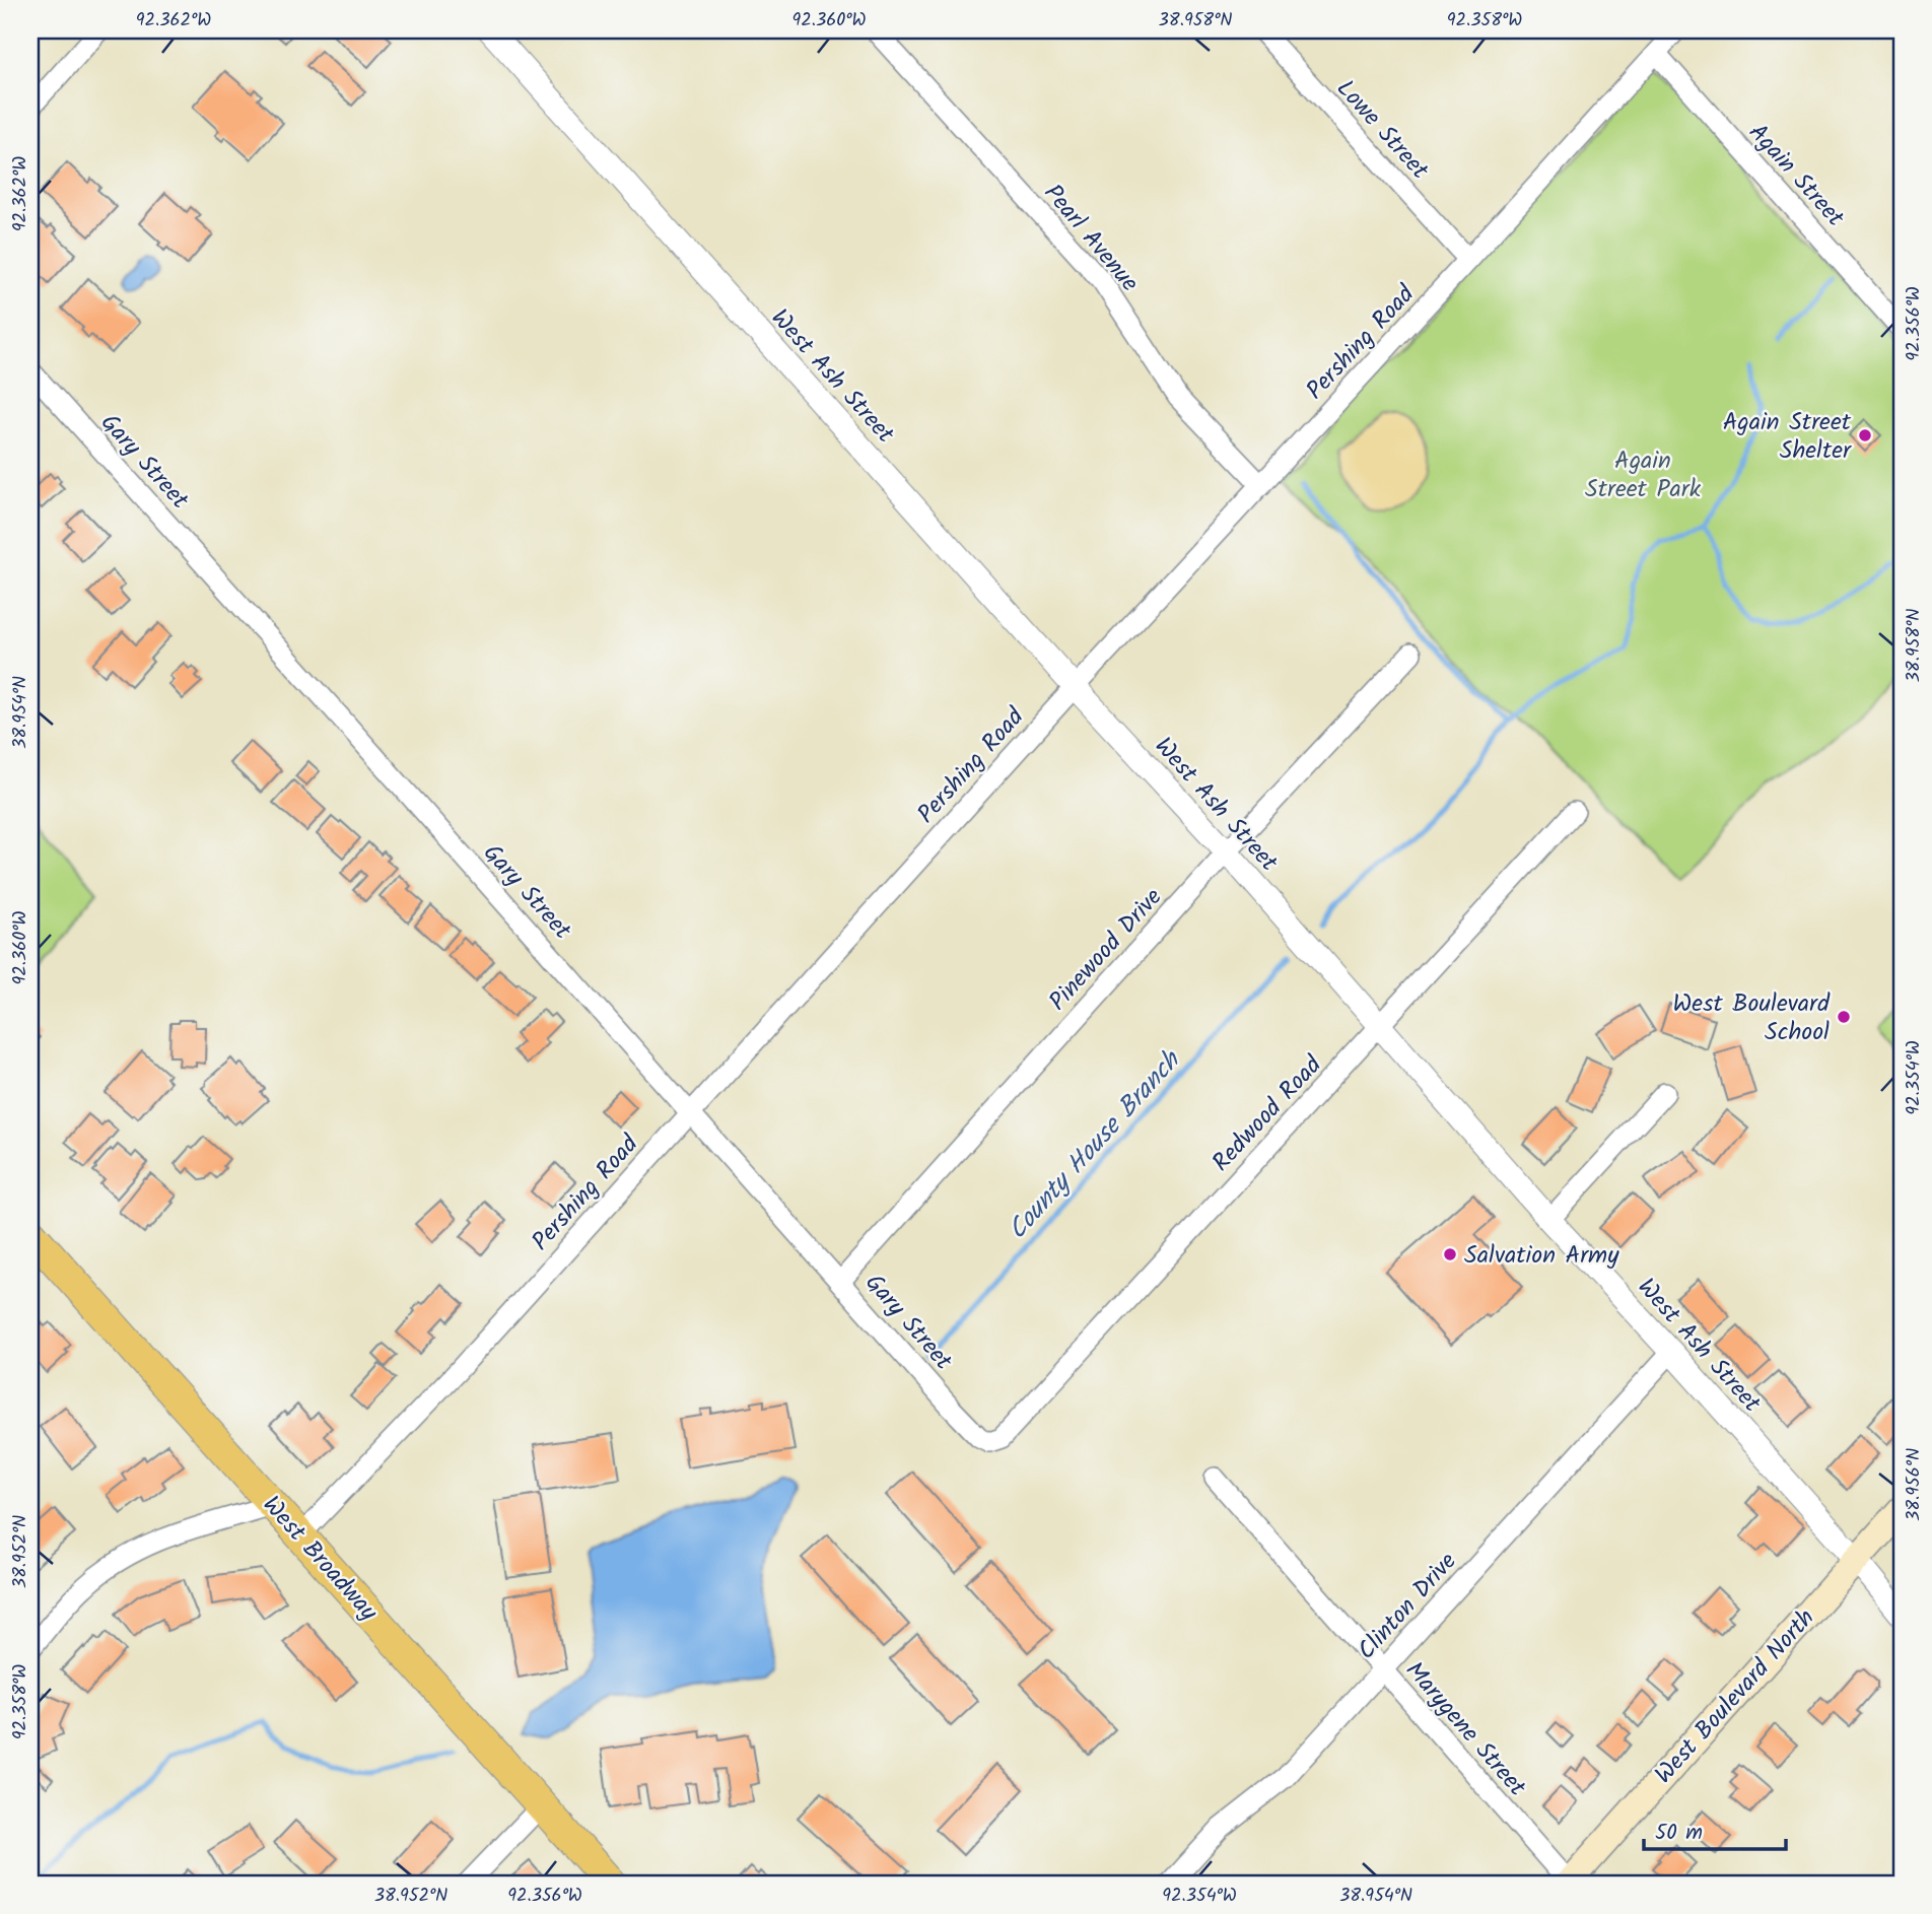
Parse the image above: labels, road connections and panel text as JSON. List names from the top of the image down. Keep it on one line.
{"streets":{"main road":["West Broadway","West Boulevard North"],"street":["Lowe Street","Again Street","Pearl Avenue","Pershing Road","West Ash Street","Gary Street","Pinewood Drive","Redwood Road","Clinton Drive","Marygene Street"]},"crossings":[["Lowe Street","Pershing Road"],["Again Street","Pershing Road"],["Pearl Avenue","Pershing Road"],["Pershing Road","West Ash Street"],["Pershing Road","Gary Street"],["Pershing Road","West Broadway"],["West Ash Street","Pinewood Drive"],["West Ash Street","Redwood Road"],["West Ash Street","Clinton Drive"],["West Ash Street","West Boulevard North"],["Gary Street","Pinewood Drive"],["Gary Street","Redwood Road"],["Clinton Drive","Marygene Street"],["West Boulevard North","Marygene Street"]],"water":["County House Branch"],"parks":["Again Street Park"],"places":["Again Street Shelter","West Boulevard School","Salvation Army"],"scale_bar":"50 m","coordinates":["92.362°W","92.360°W","38.958°N","92.358°W","92.356°W","38.954°N","92.354°W","38.956°N","38.952°N"]}
